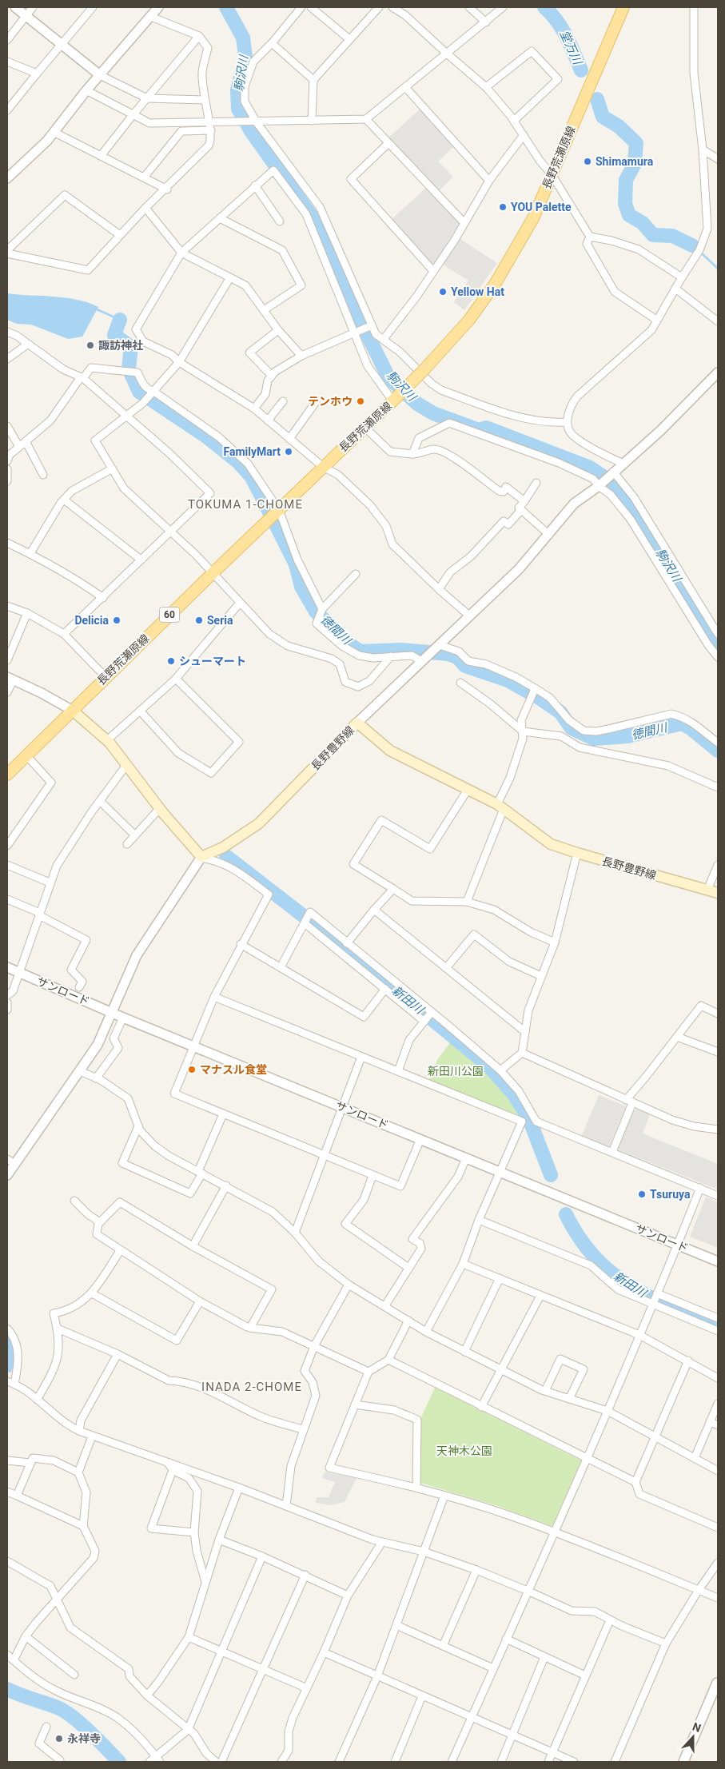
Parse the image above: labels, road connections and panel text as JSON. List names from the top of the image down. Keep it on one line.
{"streets":{"main road":["長野荒瀬原線","60","長野豊野線"],"street":["サンロード"]},"districts":["TOKUMA 1-CHOME","INADA 2-CHOME"],"water":["堂万川","駒沢川","徳間川","新田川"],"parks":["新田川公園","天神木公園"],"places":["Shimamura","YOU Palette","Yellow Hat","諏訪神社","テンホウ","FamilyMart","Delicia","Seria","シューマート","マナスル食堂","Tsuruya","永祥寺"],"north":"top"}
